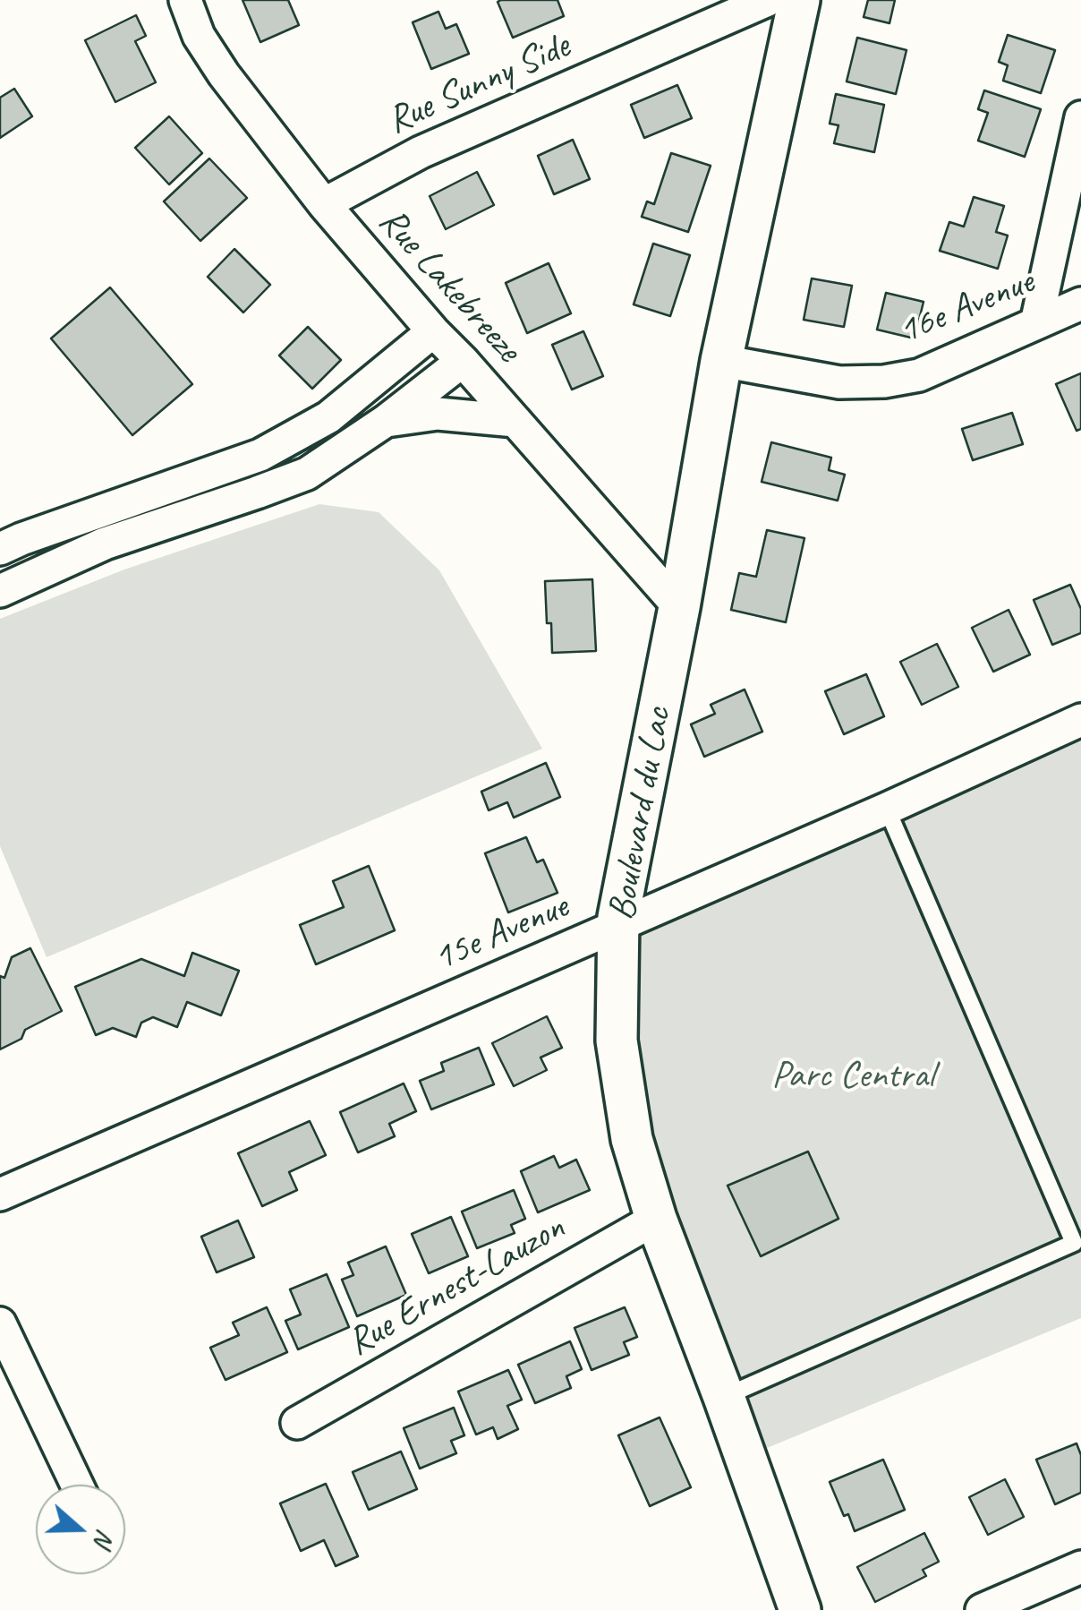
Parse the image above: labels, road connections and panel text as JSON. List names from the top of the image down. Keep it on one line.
{"streets":{"street":["Rue Sunny Side","Rue Lakebreeze","16e Avenue","Boulevard du Lac","15e Avenue","Rue Ernest-Lauzon"]},"crossings":[["Rue Sunny Side","Rue Lakebreeze"],["Rue Lakebreeze","Boulevard du Lac"],["16e Avenue","Boulevard du Lac"],["Boulevard du Lac","15e Avenue"],["Boulevard du Lac","Rue Ernest-Lauzon"]],"parks":["Parc Central"],"north":"right"}
